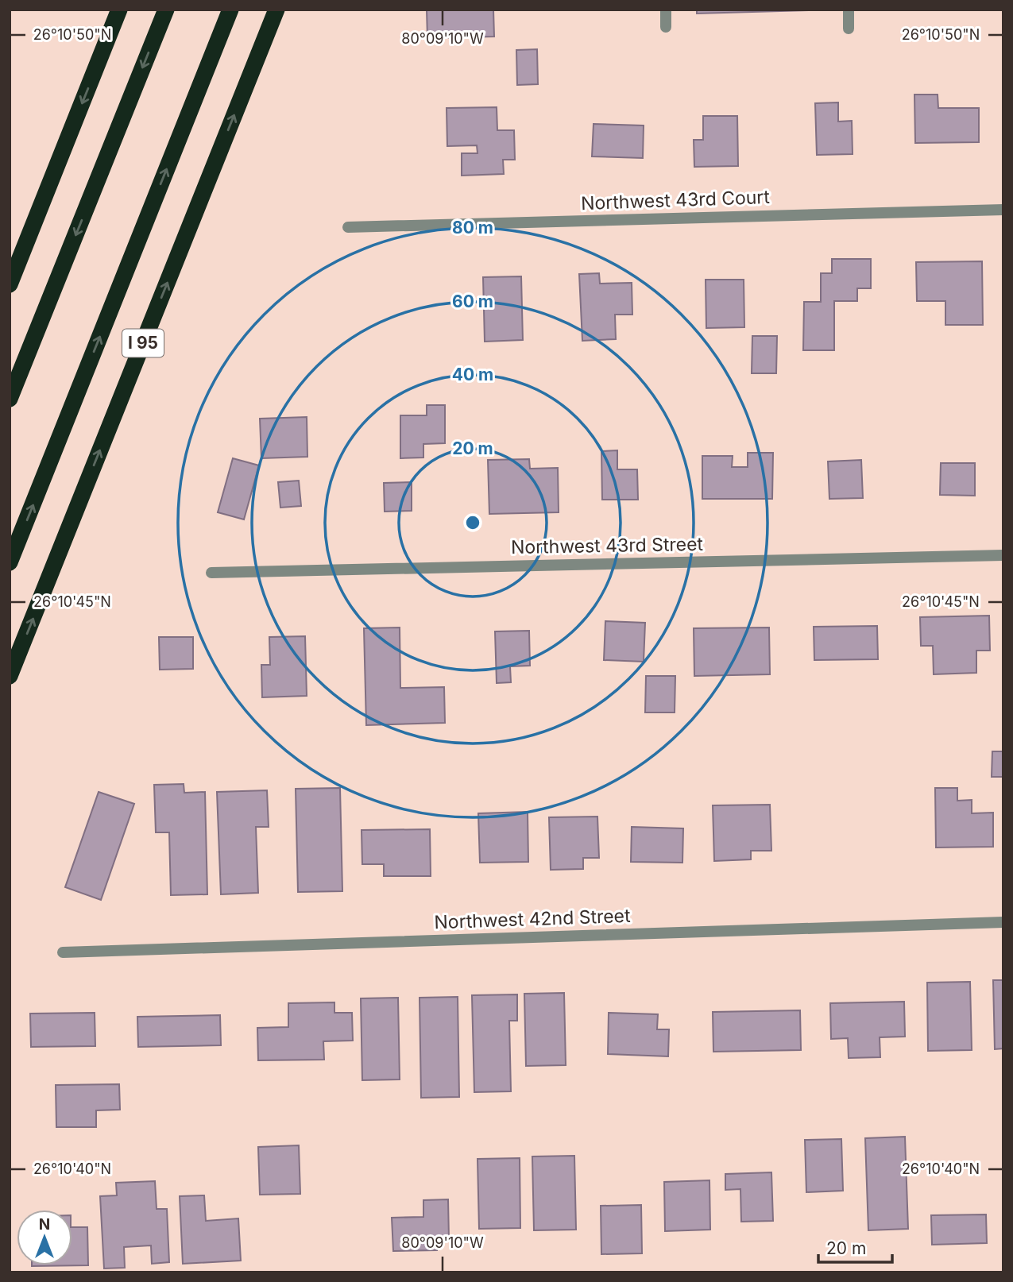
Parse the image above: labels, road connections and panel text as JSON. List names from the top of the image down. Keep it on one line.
{"streets":{"highway":["I 95"],"street":["Northwest 43rd Court","Northwest 43rd Street","Northwest 42nd Street"]},"scale_bar":"20 m","north":"top","coordinates":["26°10'50\"N","80°09'10\"W","26°10'45\"N","26°10'40\"N"],"rings":["80 m","60 m","40 m","20 m"]}
